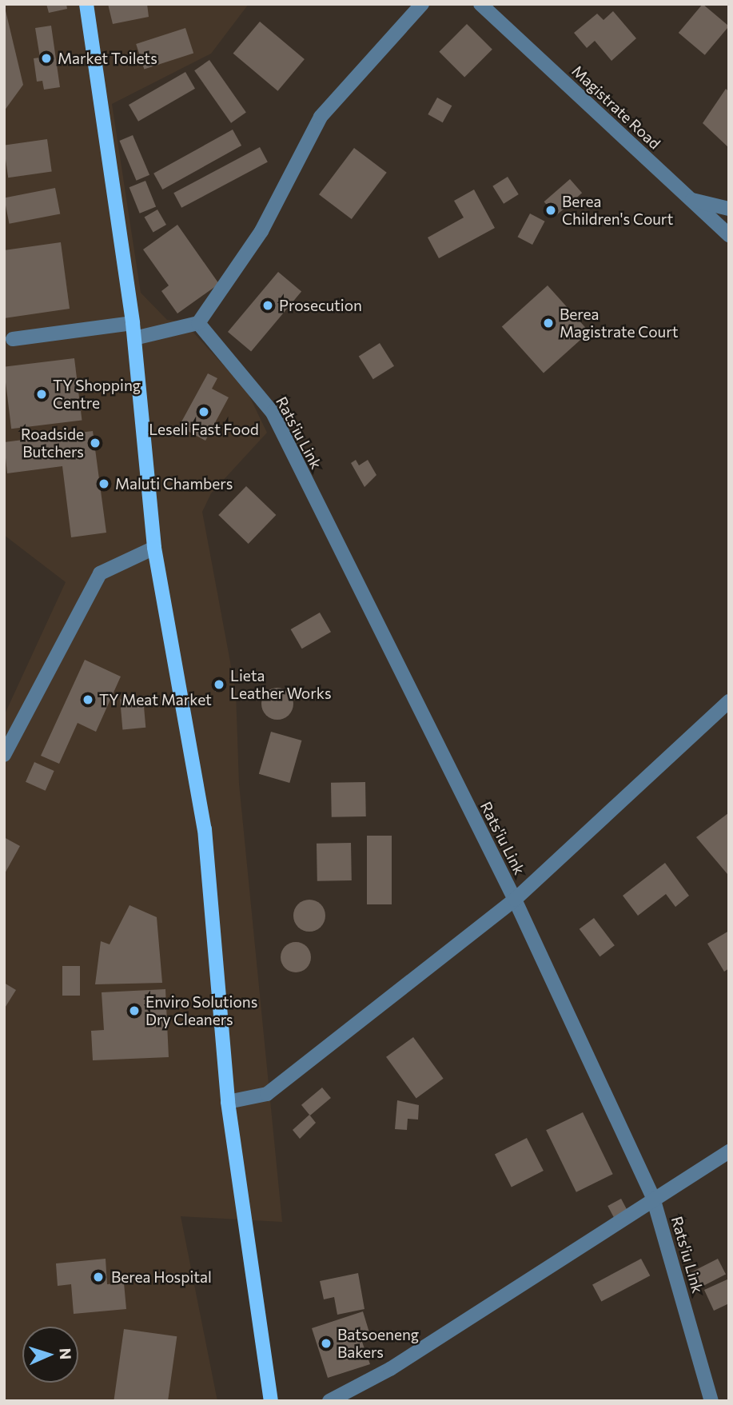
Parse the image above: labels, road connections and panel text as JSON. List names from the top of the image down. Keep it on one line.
{"streets":{"street":["Magistrate Road","Rats'iu Link"]},"places":["Market Toilets","Berea Children's Court","Prosecution","Berea Magistrate Court","TY Shopping Centre","Leseli Fast Food","Roadside Butchers","Maluti Chambers","Lieta Leather Works","TY Meat Market","Enviro Solutions Dry Cleaners","Berea Hospital","Batsoeneng Bakers"],"north":"right"}
